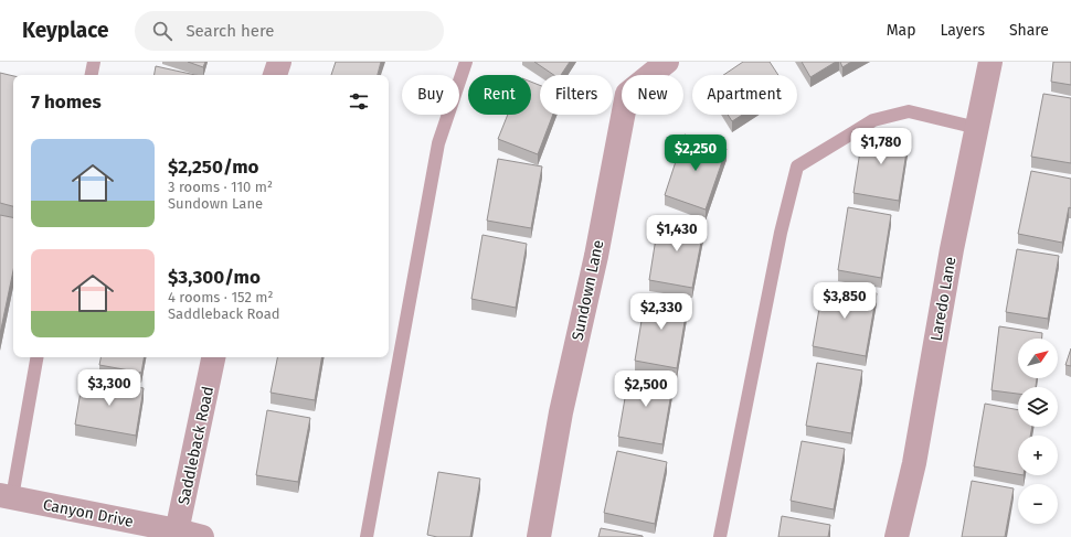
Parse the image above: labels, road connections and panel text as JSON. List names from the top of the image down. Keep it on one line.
{"streets":{"street":["Sundown Lane","Laredo Lane","Saddleback Road","Canyon Drive"]},"crossings":[["Saddleback Road","Canyon Drive"]],"north":"top right","page":{"header":"Keyplace","search":"Search here","nav":["Map","Layers","Share"],"chip":["Buy","Rent","Filters","New","Apartment"],"heading":"7 homes","price":["$1,780","$2,250","$1,430","$3,850","$2,330","$3,300","$2,500"],"list":[{"name":"$2,250/mo","note":"3 rooms · 110 m² · Sundown Lane"},{"name":"$3,300/mo","note":"4 rooms · 152 m² · Saddleback Road"}],"map_buttons":["+","−"]}}
